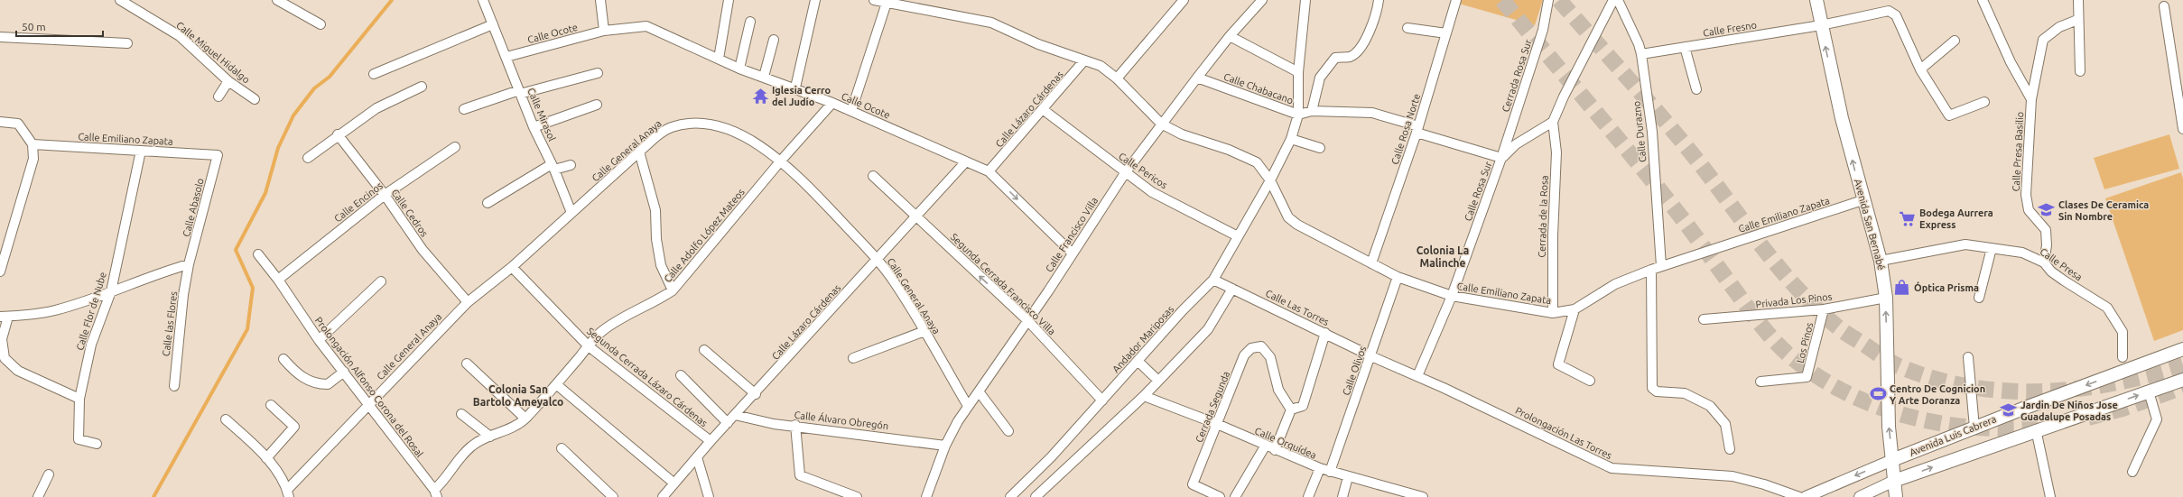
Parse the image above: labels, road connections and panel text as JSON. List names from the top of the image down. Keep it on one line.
{"streets":{"main road":["Avenida San Bernabé","Avenida Luis Cabrera"],"street":["Calle Fresno","Calle Ocote","Calle Miguel Hidalgo","Cerrada Rosa Sur","Calle Chabacano","Calle Lázaro Cárdenas","Calle Mirasol","Calle Rosa Norte","Calle Durazno","Calle Emiliano Zapata","Calle General Anaya","Calle Presa Basilio","Calle Pericos","Calle Rosa Sur","Calle Encinos","Calle Abasolo","Calle Cedros","Cerrada de la Rosa","Calle Francisco Villa","Calle Adolfo López Mateos","Calle Presa","Segunda Cerrada Francisco Villa","Privada Los Pinos","Calle Las Torres","Calle Flor de Nube","Calle las Flores","Andador Mariposas","Los Pinos","Calle Olivos","Segunda Cerrada Lázaro Cárdenas","Prolongación Alfonso Corona del Rosal","Cerrada Segunda","Calle Álvaro Obregón","Prolongación Las Torres","Calle Orquídea"]},"crossings":[["Calle Fresno","Calle Durazno"],["Calle Fresno","Avenida San Bernabé"],["Calle Ocote","Calle Lázaro Cárdenas"],["Calle Ocote","Calle Mirasol"],["Calle Ocote","Calle Francisco Villa"],["Calle Ocote","Calle Adolfo López Mateos"],["Cerrada Rosa Sur","Calle Chabacano"],["Cerrada Rosa Sur","Calle Rosa Sur"],["Calle Chabacano","Calle Rosa Norte"],["Calle Chabacano","Calle Rosa Sur"],["Calle Chabacano","Calle Francisco Villa"],["Calle Chabacano","Andador Mariposas"],["Calle Lázaro Cárdenas","Calle Emiliano Zapata"],["Calle Lázaro Cárdenas","Calle General Anaya"],["Calle Lázaro Cárdenas","Calle Pericos"],["Calle Lázaro Cárdenas","Segunda Cerrada Francisco Villa"],["Calle Lázaro Cárdenas","Segunda Cerrada Lázaro Cárdenas"],["Calle Lázaro Cárdenas","Calle Álvaro Obregón"],["Calle Mirasol","Calle General Anaya"],["Calle Rosa Norte","Calle Emiliano Zapata"],["Calle Durazno","Calle Emiliano Zapata"],["Calle Emiliano Zapata","Calle Rosa Sur"],["Calle Emiliano Zapata","Calle Abasolo"],["Calle Emiliano Zapata","Cerrada de la Rosa"],["Calle Emiliano Zapata","Avenida San Bernabé"],["Calle Emiliano Zapata","Calle Francisco Villa"],["Calle Emiliano Zapata","Calle Flor de Nube"],["Calle Emiliano Zapata","Andador Mariposas"],["Calle Emiliano Zapata","Calle Olivos"],["Calle General Anaya","Calle Cedros"],["Calle General Anaya","Calle Francisco Villa"],["Calle General Anaya","Calle Adolfo López Mateos"],["Calle General Anaya","Segunda Cerrada Lázaro Cárdenas"],["Calle General Anaya","Prolongación Alfonso Corona del Rosal"],["Calle Presa Basilio","Calle Presa"],["Calle Pericos","Calle Francisco Villa"],["Calle Pericos","Andador Mariposas"],["Calle Rosa Sur","Cerrada de la Rosa"],["Calle Rosa Sur","Prolongación Las Torres"],["Calle Encinos","Calle Cedros"],["Calle Encinos","Prolongación Alfonso Corona del Rosal"],["Calle Abasolo","Calle las Flores"],["Avenida San Bernabé","Calle Presa"],["Avenida San Bernabé","Privada Los Pinos"],["Avenida San Bernabé","Avenida Luis Cabrera"],["Calle Francisco Villa","Segunda Cerrada Francisco Villa"],["Calle Francisco Villa","Calle Álvaro Obregón"],["Calle Adolfo López Mateos","Segunda Cerrada Lázaro Cárdenas"],["Calle Adolfo López Mateos","Prolongación Alfonso Corona del Rosal"],["Segunda Cerrada Francisco Villa","Andador Mariposas"],["Privada Los Pinos","Los Pinos"],["Calle Las Torres","Andador Mariposas"],["Calle Las Torres","Calle Olivos"],["Calle Las Torres","Prolongación Las Torres"],["Calle Olivos","Prolongación Las Torres"],["Calle Olivos","Calle Orquídea"],["Cerrada Segunda","Calle Orquídea"]],"one_way":["Avenida San Bernabé","Segunda Cerrada Francisco Villa"],"districts":["Colonia La Malinche","Colonia San Bartolo Ameyalco"],"places":{"temple":["Iglesia Cerro del Judío"],"school or university":["Clases De Ceramica Sin Nombre","Jardin De Niños Jose Guadalupe Posadas"],"supermarket":["Bodega Aurrera Express"],"shop":["Óptica Prisma"],"sports":["Centro De Cognicion Y Arte Doranza"]},"scale_bar":"50 m"}
